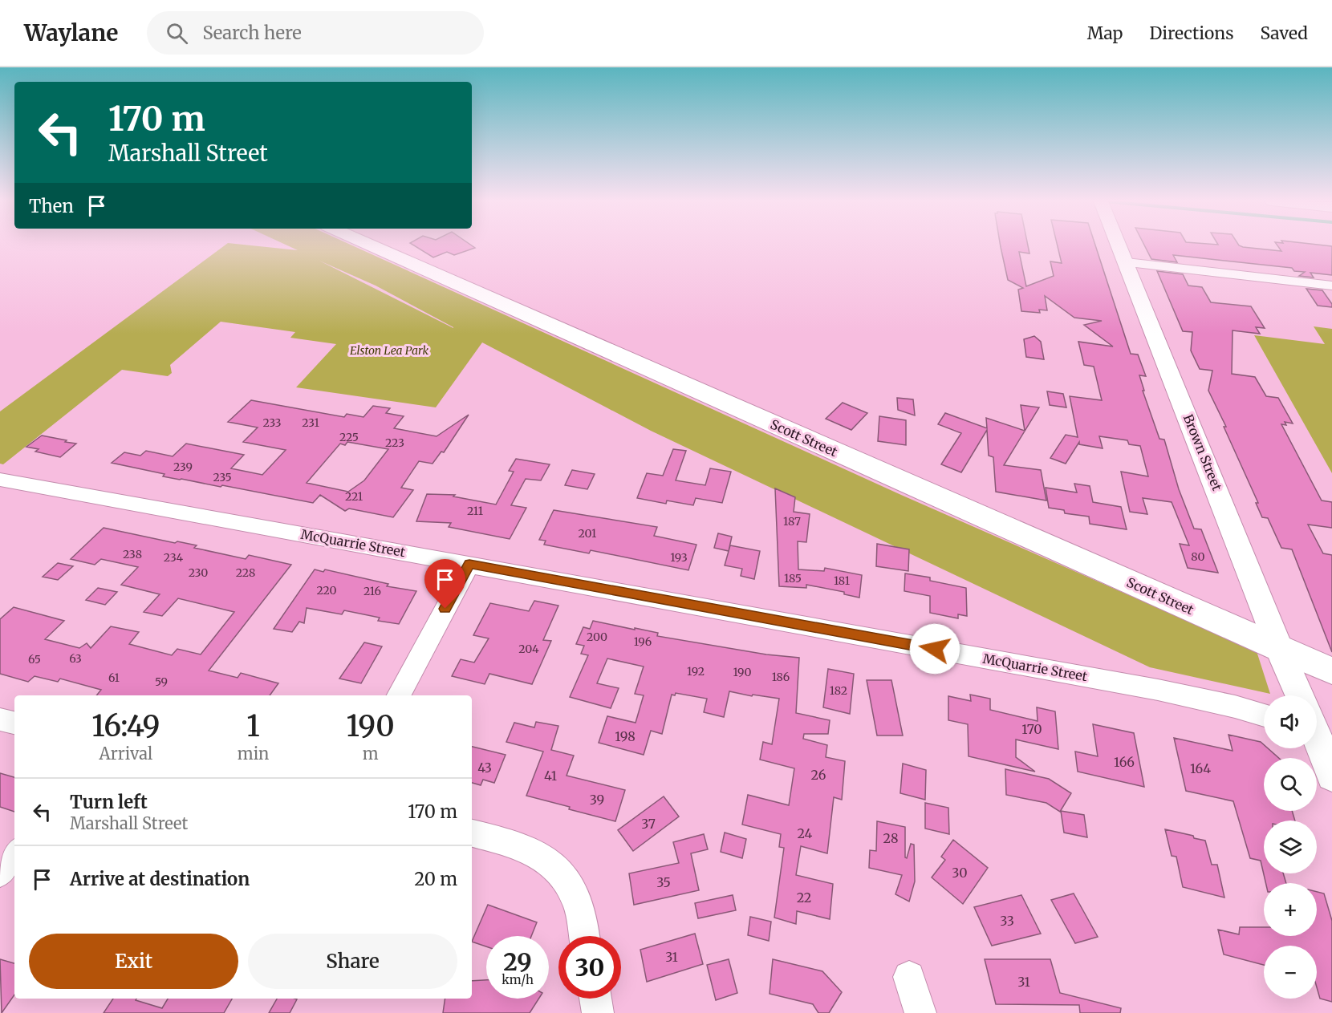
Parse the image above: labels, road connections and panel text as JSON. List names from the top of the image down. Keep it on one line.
{"streets":{"main road":["Scott Street"],"street":["Brown Street","McQuarrie Street"]},"crossings":[["Scott Street","Brown Street"]],"parks":["Elston Lea Park"],"house_numbers":["233","231","225","223","239","235","221","211","187","201","238","80","234","193","230","228","185","181","220","216","200","196","204","63","65","192","190","186","61","59","182","170","198","166","43","164","26","41","39","37","24","28","30","35","22","33","31","31"],"page":{"header":"Waylane","search":"Search here","nav":["Map","Directions","Saved"],"turn":["170 m","Marshall Street"],"then":"Then","map_buttons":["+","−"],"eta":["16:49","Arrival","1","min","190","m"],"list":[{"name":"Turn left","note":"Marshall Street","value":"170 m"},{"name":"Arrive at destination","value":"20 m"}],"buttons":["Exit","Share"],"speed":"29 km/h","limit":"30"}}
